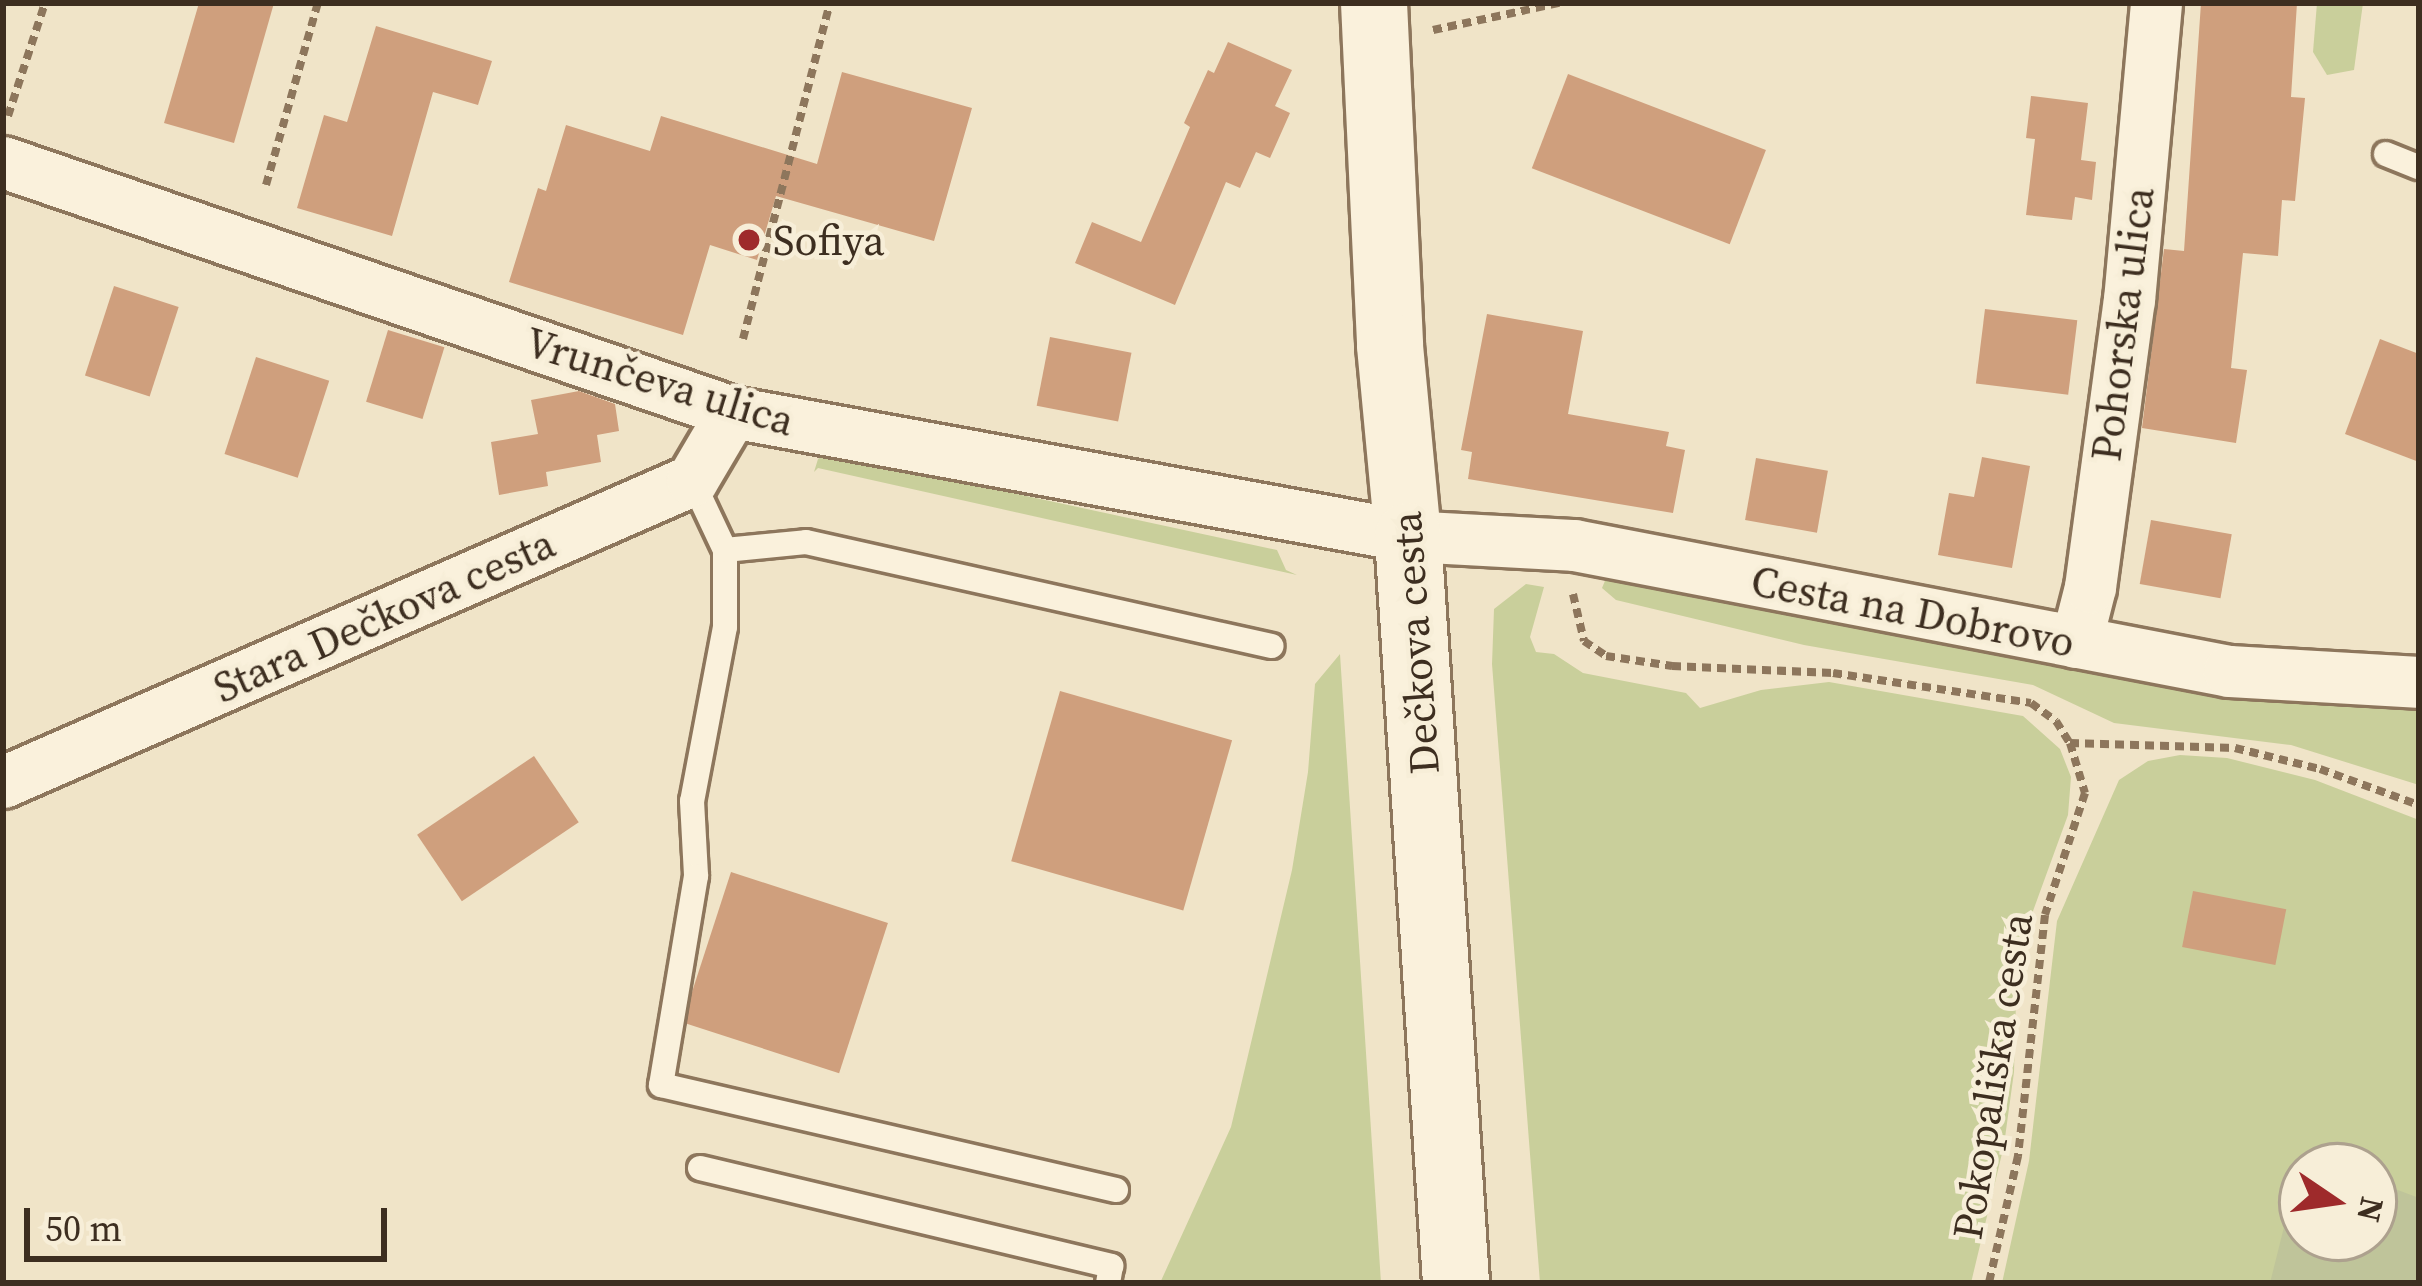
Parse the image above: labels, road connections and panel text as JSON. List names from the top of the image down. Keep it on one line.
{"streets":{"street":["Pohorska ulica","Vrunčeva ulica","Cesta na Dobrovo","Stara Dečkova cesta","Dečkova cesta"],"path":["Pokopališka cesta"]},"crossings":[["Pohorska ulica","Cesta na Dobrovo"],["Vrunčeva ulica","Cesta na Dobrovo"],["Vrunčeva ulica","Dečkova cesta"],["Cesta na Dobrovo","Dečkova cesta"]],"places":["Sofiya"],"scale_bar":"50 m","north":"right"}
